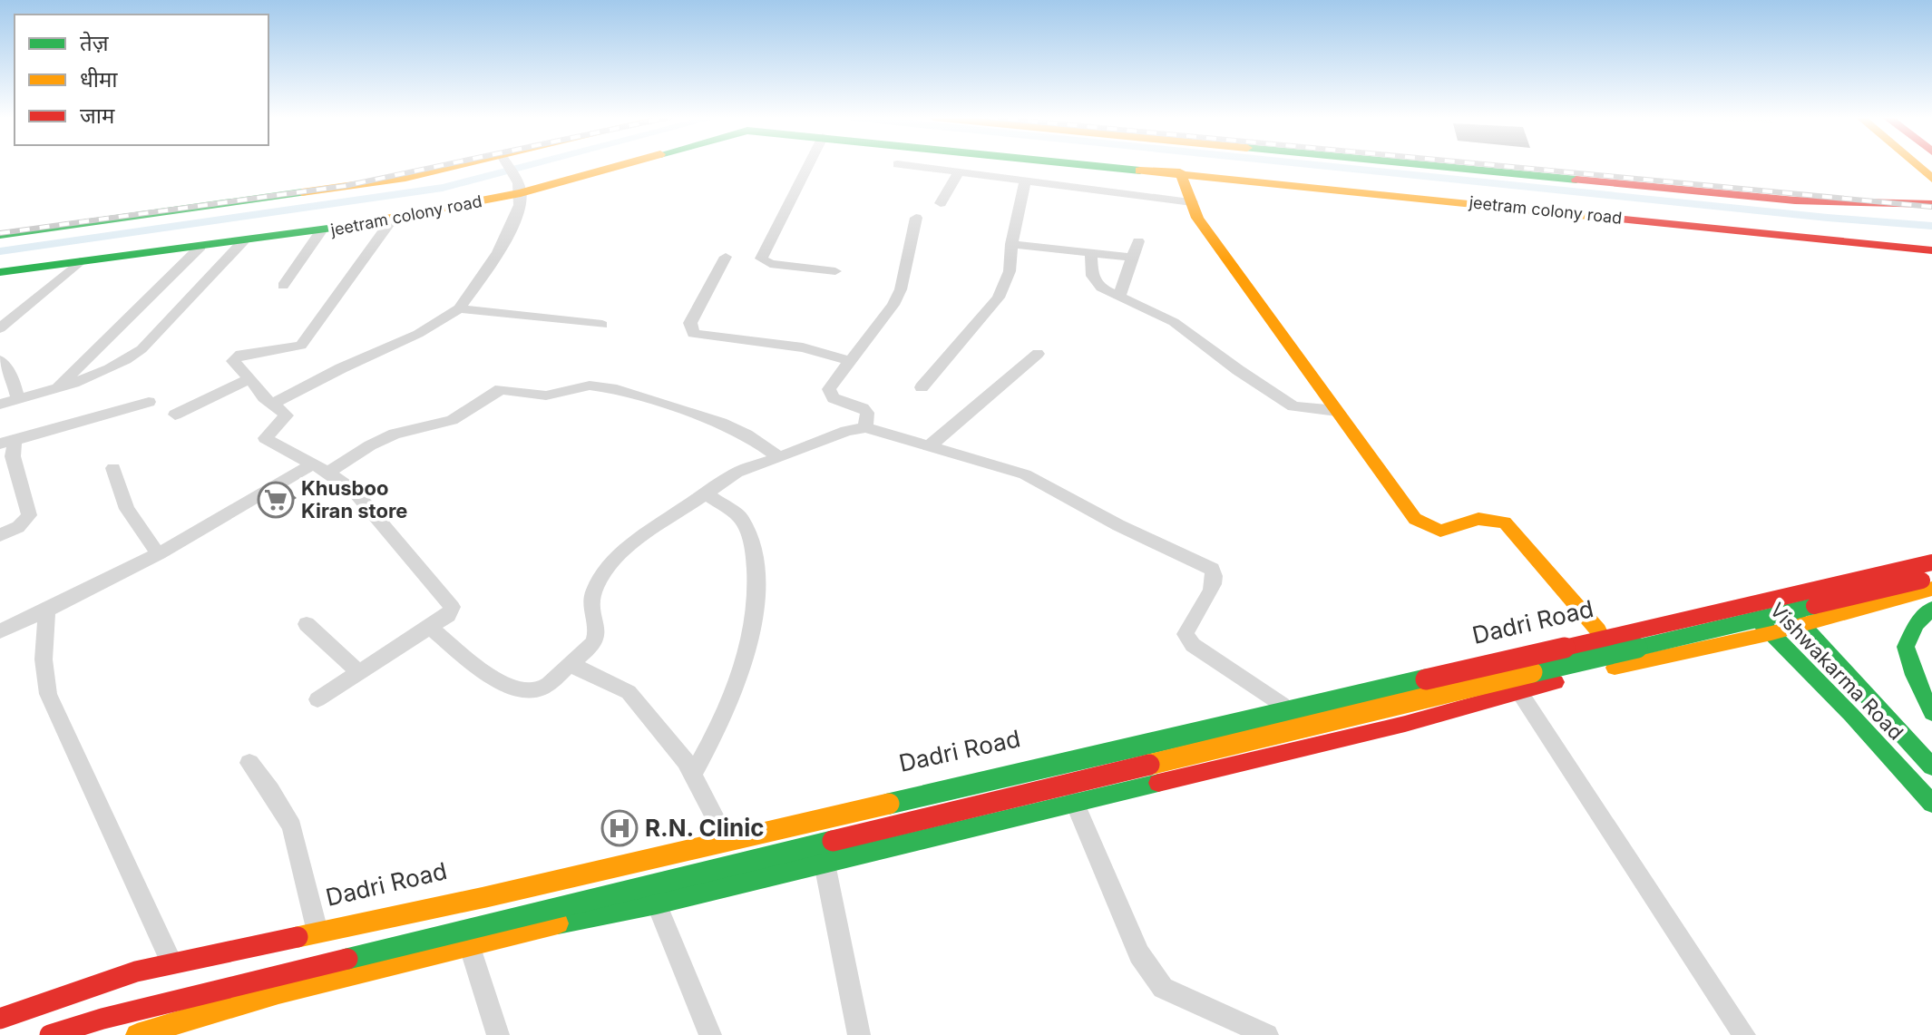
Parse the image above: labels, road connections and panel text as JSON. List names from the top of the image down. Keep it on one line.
{"streets":{"street":["jeetram colony road","Dadri Road","Vishwakarma Road"]},"crossings":[["Dadri Road","Vishwakarma Road"]],"places":{"supermarket":["Khusboo Kiran store"],"hospital":["R.N. Clinic"]},"legend":["तेज़","धीमा","जाम"]}
